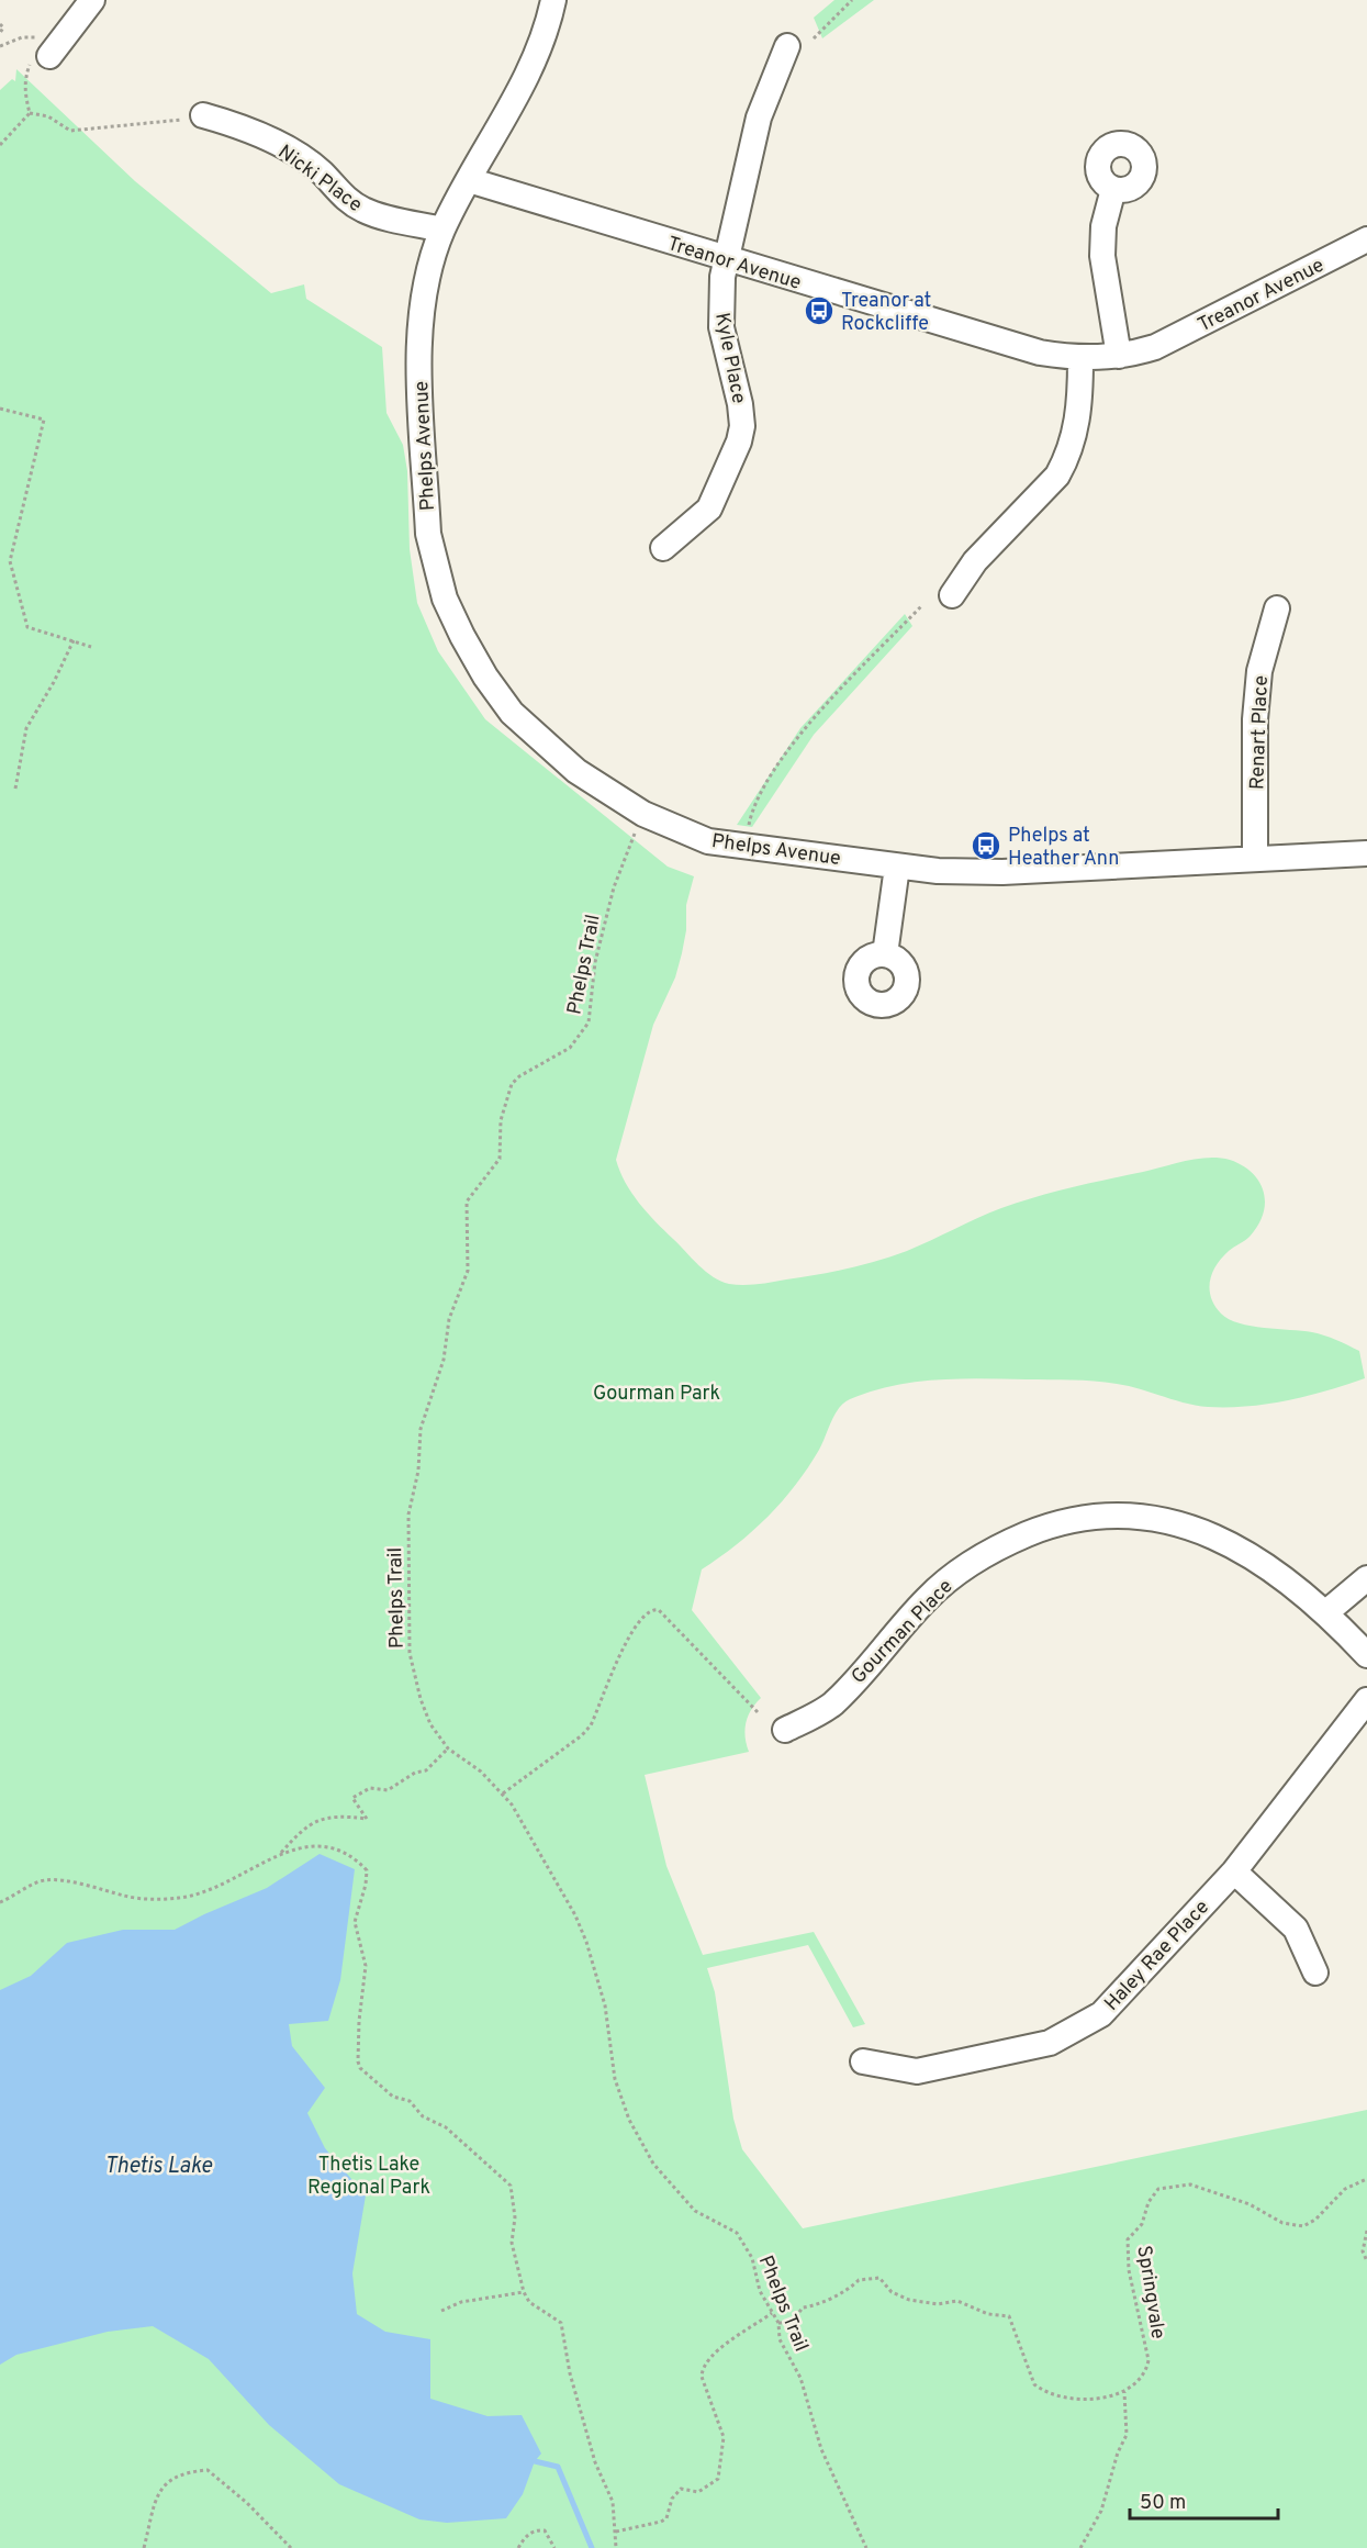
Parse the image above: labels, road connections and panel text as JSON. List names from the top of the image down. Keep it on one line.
{"streets":{"street":["Nicki Place","Treanor Avenue","Kyle Place","Phelps Avenue","Renart Place","Gourman Place","Haley Rae Place"],"path":["Phelps Trail","Springvale"]},"crossings":[["Nicki Place","Phelps Avenue"],["Treanor Avenue","Kyle Place"],["Treanor Avenue","Phelps Avenue"],["Phelps Avenue","Renart Place"],["Phelps Avenue","Phelps Trail"]],"water":["Thetis Lake"],"parks":["Gourman Park","Thetis Lake Regional Park"],"places":{"bus stop":["Treanor at Rockcliffe","Phelps at Heather Ann"]},"scale_bar":"50 m"}
